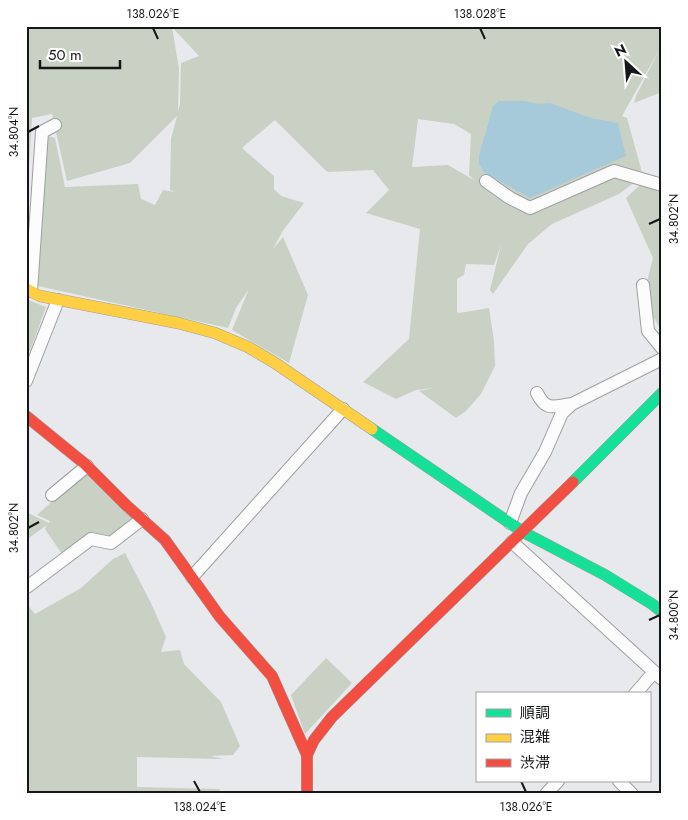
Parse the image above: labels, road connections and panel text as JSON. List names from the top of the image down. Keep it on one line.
{"legend":["順調","混雑","渋滞"],"scale_bar":"50 m","north":"top left","coordinates":["138.026°E","138.028°E","34.804°N","34.802°N","34.800°N","138.024°E"]}
